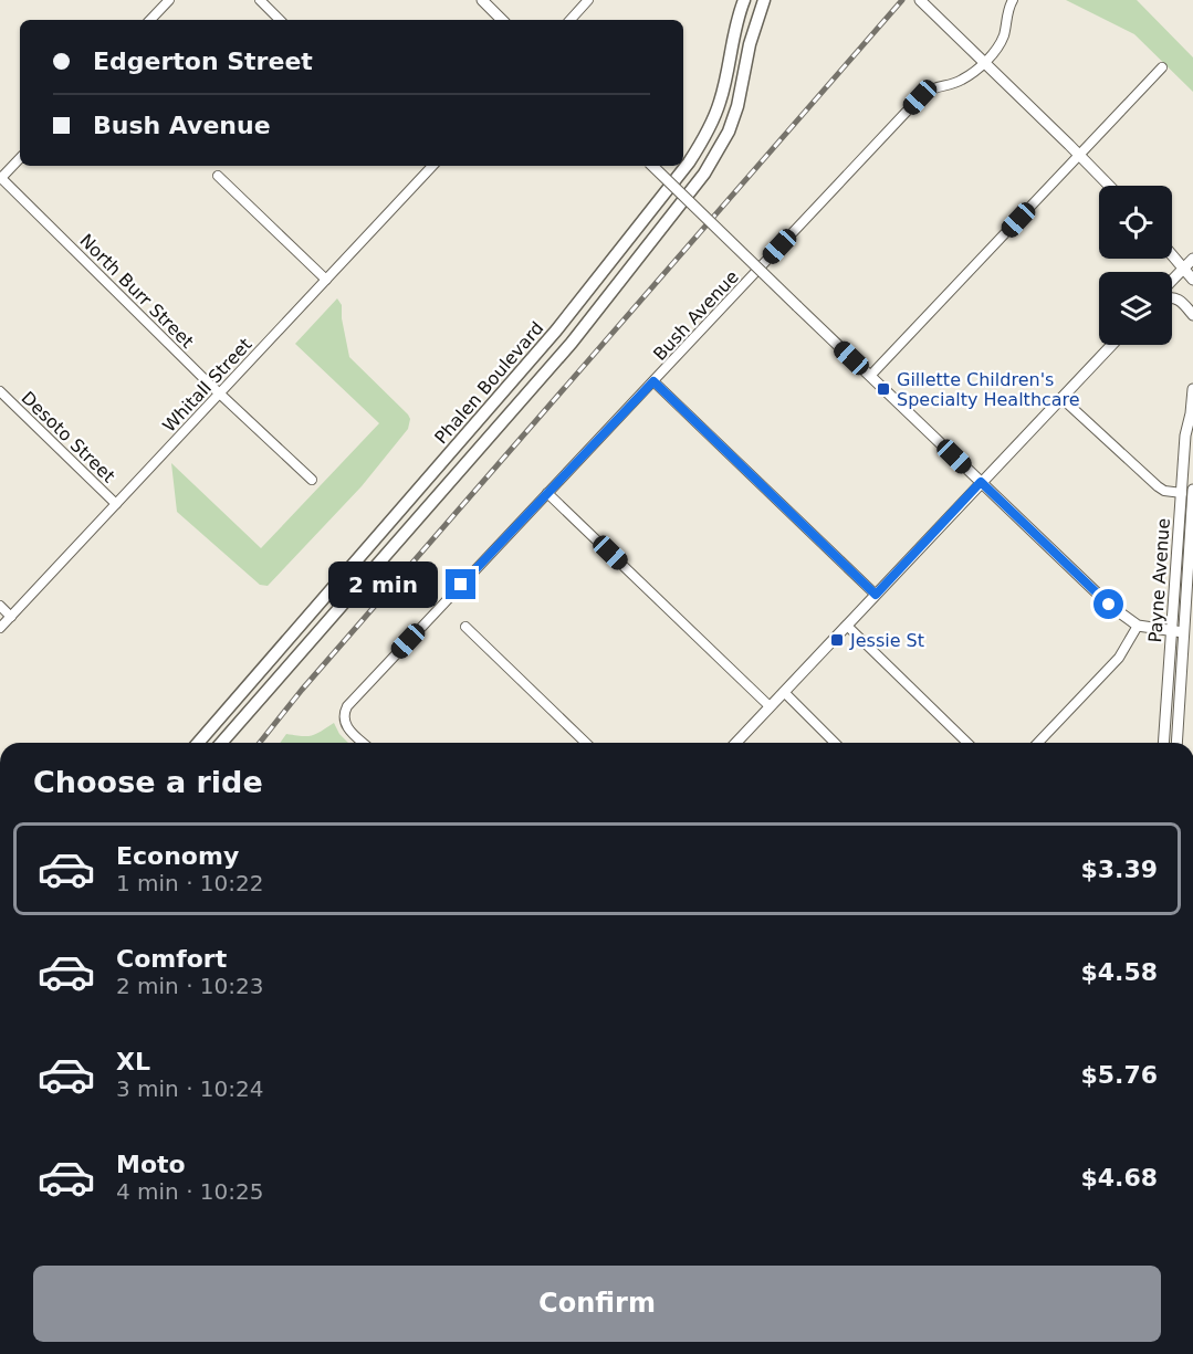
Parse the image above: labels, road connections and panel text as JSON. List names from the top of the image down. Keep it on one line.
{"streets":{"main road":["Phalen Boulevard"],"street":["North Burr Street","Bush Avenue","Whitall Street","Desoto Street","Payne Avenue"]},"crossings":[["North Burr Street","Whitall Street"],["Whitall Street","Desoto Street"]],"places":{"transit":["Gillette Children's Specialty Healthcare","Jessie St"]},"page":{"banner":["Edgerton Street","Bush Avenue"],"bubble":"2 min","heading":"Choose a ride","list":[{"name":"Economy","note":"1 min · 10:22","value":"$3.39"},{"name":"Comfort","note":"2 min · 10:23","value":"$4.58"},{"name":"XL","note":"3 min · 10:24","value":"$5.76"},{"name":"Moto","note":"4 min · 10:25","value":"$4.68"}],"buttons":"Confirm"}}
